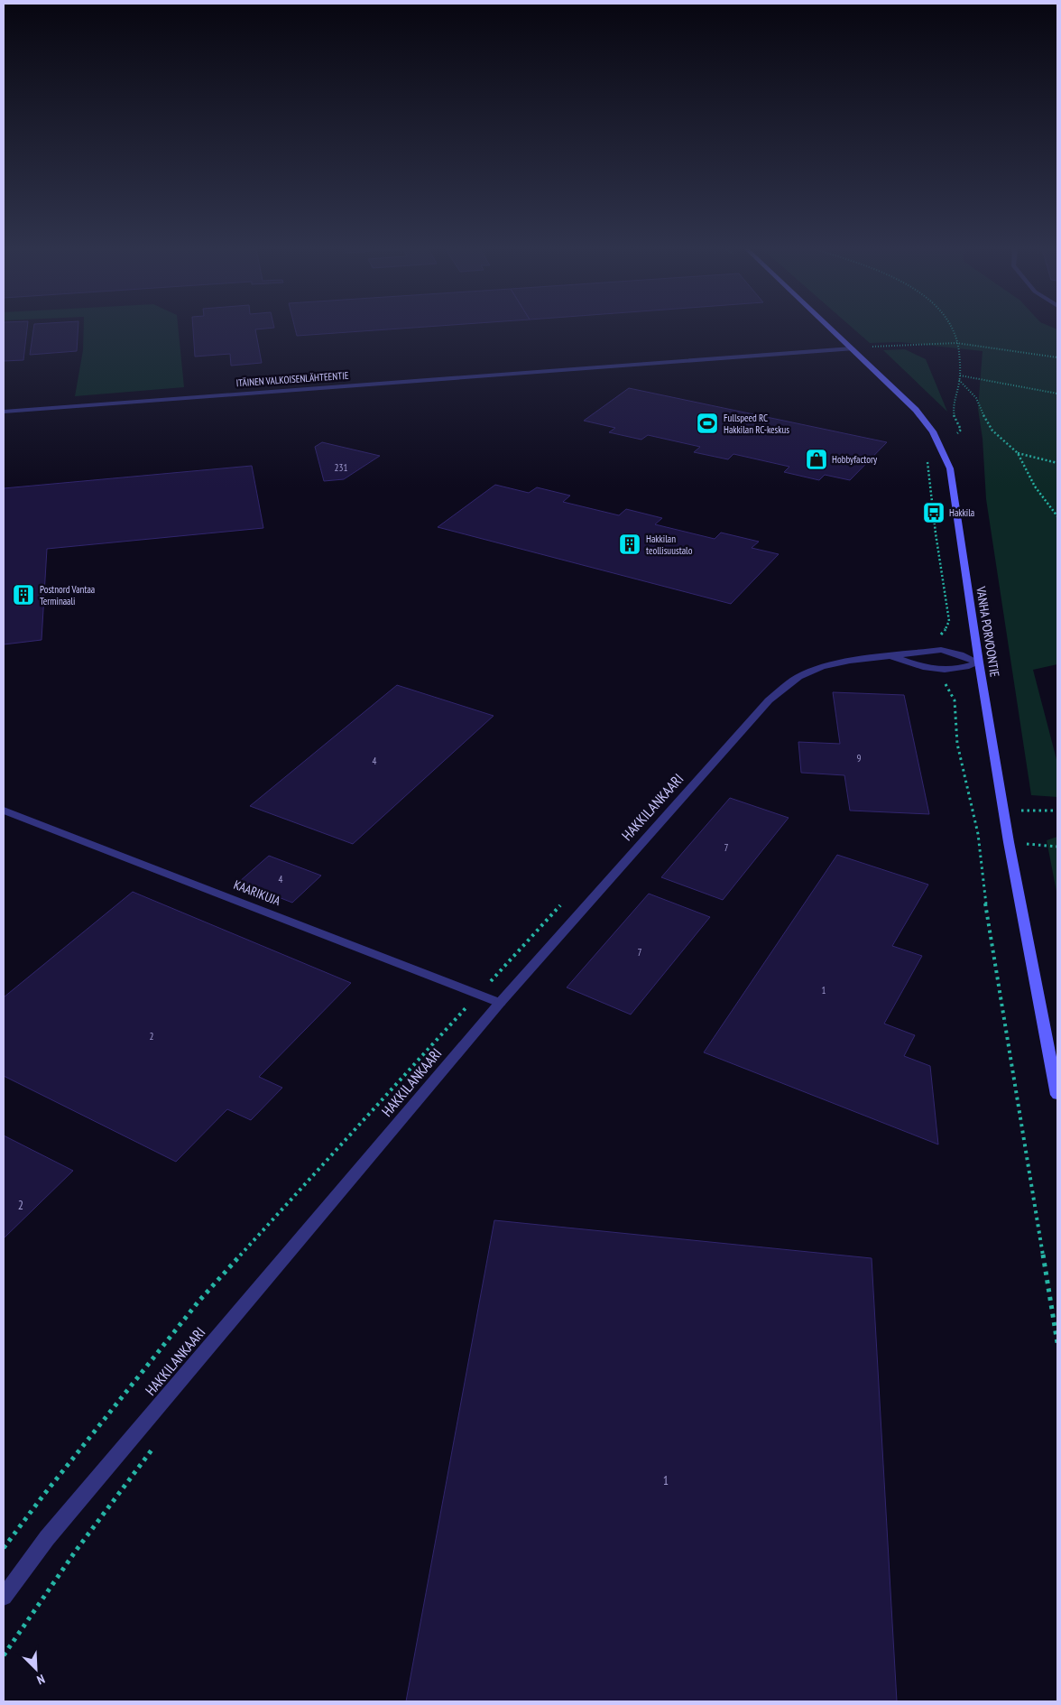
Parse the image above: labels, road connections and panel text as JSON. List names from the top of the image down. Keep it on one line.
{"streets":{"main road":["VANHA PORVOONTIE"],"street":["ITÄINEN VALKOISENLÄHTEENTIE","HAKKILANKAARI","KAARIKUJA"]},"crossings":[["ITÄINEN VALKOISENLÄHTEENTIE","VANHA PORVOONTIE"],["VANHA PORVOONTIE","HAKKILANKAARI"],["HAKKILANKAARI","KAARIKUJA"]],"places":{"sports":["Fullspeed RC Hakkilan RC-keskus"],"shop":["Hobbyfactory"],"bus stop":["Hakkila"],"building":["Hakkilan teollisuustalo","Postnord Vantaa Terminaali"]},"house_numbers":["231","9","4","7","4","7","1","2","2","1"],"north":"bottom right"}
